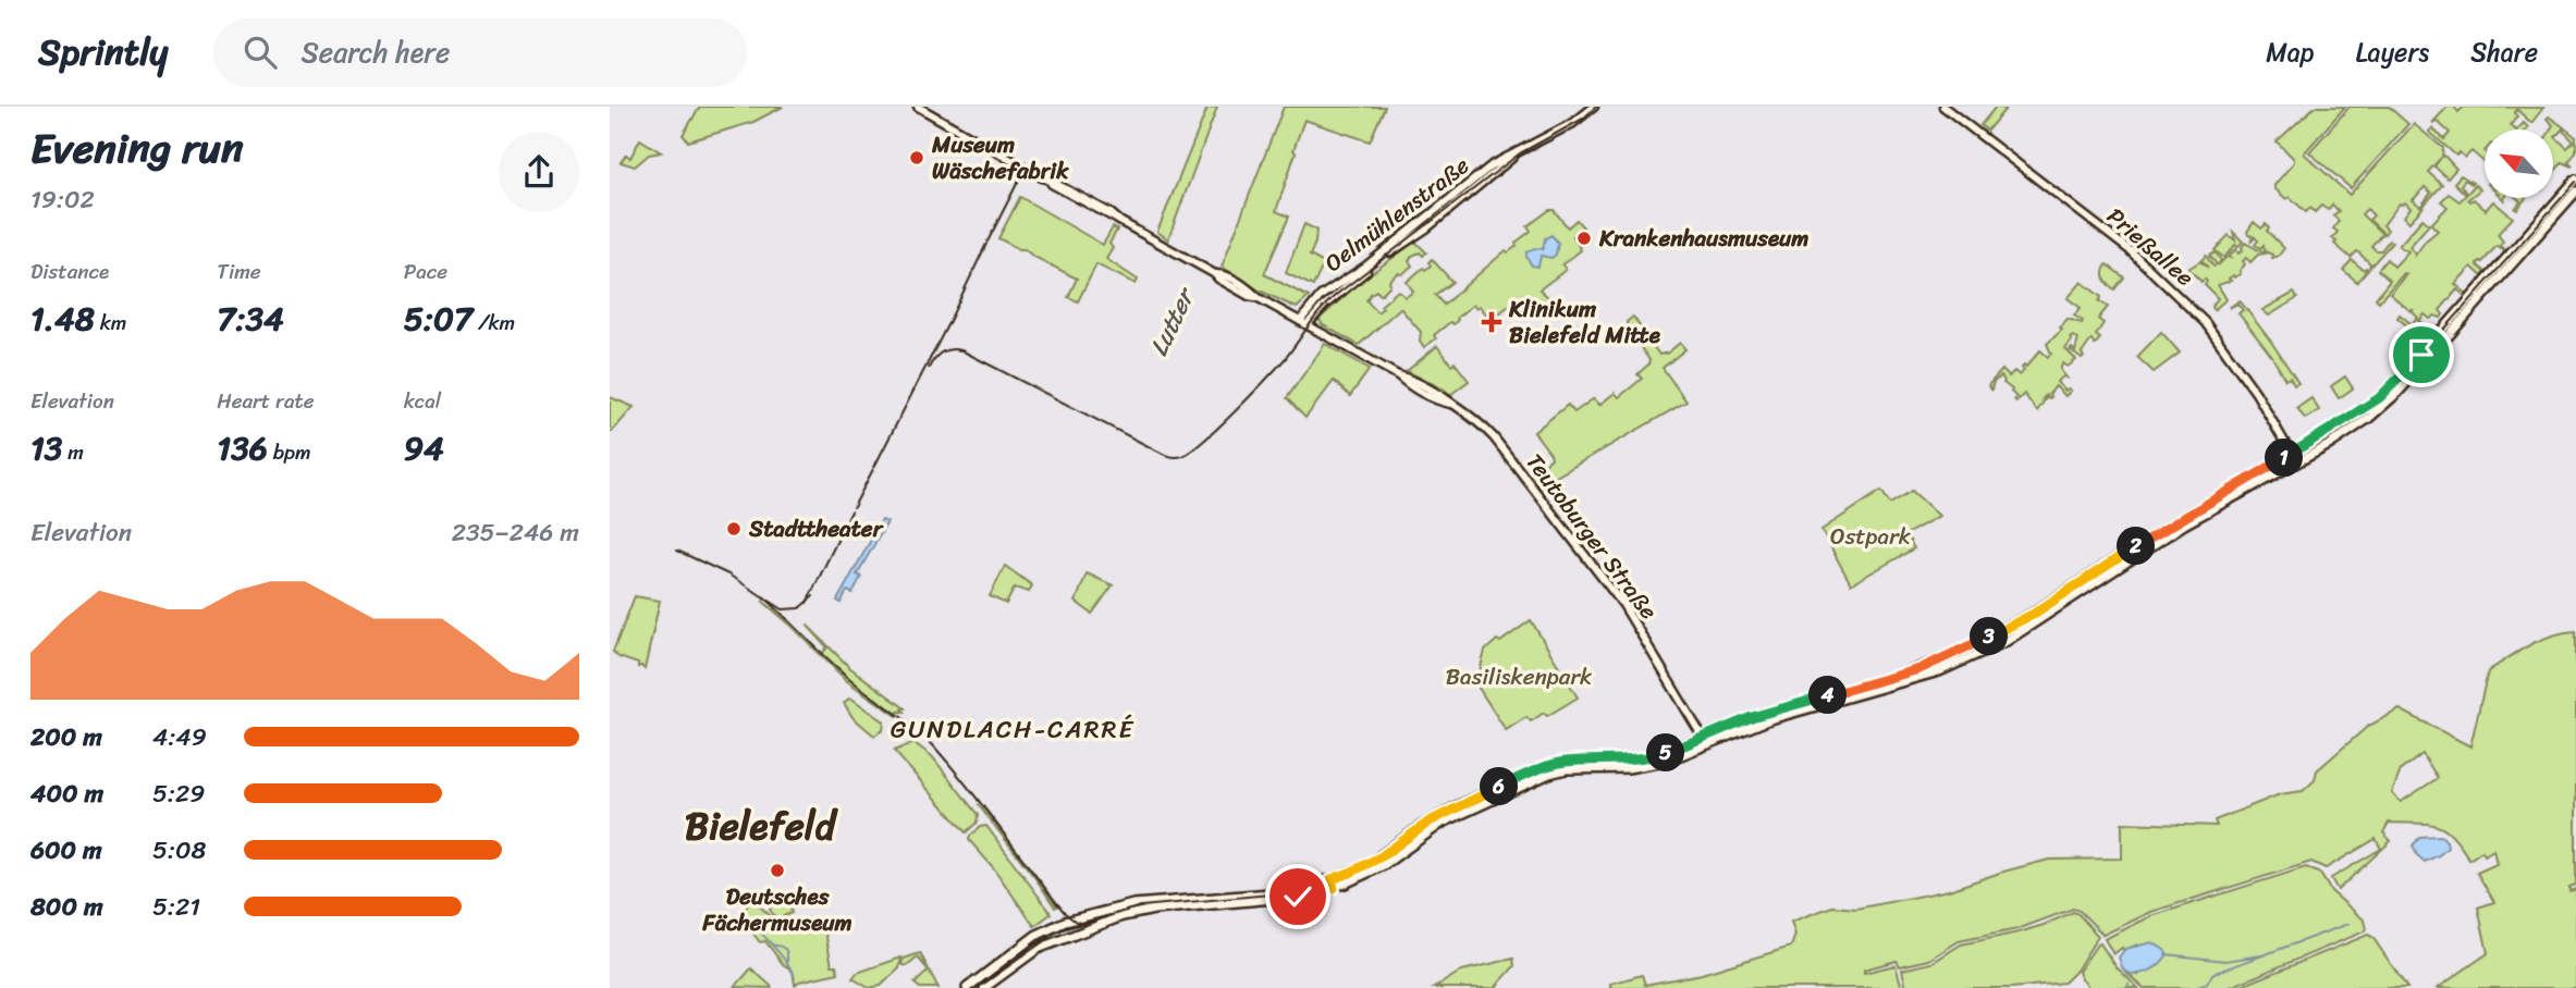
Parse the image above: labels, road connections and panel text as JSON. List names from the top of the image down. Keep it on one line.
{"streets":{"street":["Oelmühlenstraße","Prießallee","Teutoburger Straße"]},"crossings":[["Oelmühlenstraße","Teutoburger Straße"]],"districts":["GUNDLACH-CARRÉ","Bielefeld"],"water":["Lutter"],"parks":["Ostpark","Basiliskenpark"],"places":{"other":["Museum Wäschefabrik","Krankenhausmuseum","Stadttheater","Deutsches Fächermuseum"],"health":["Klinikum Bielefeld Mitte"]},"north":"top left","page":{"header":"Sprintly","search":"Search here","nav":["Map","Layers","Share"],"heading":["Evening run","19:02"],"stats":[["Distance","1.48 km"],["Time","7:34"],["Pace","5:07 /km"],["Elevation","13 m"],["Heart rate","136 bpm"],["kcal","94"]],"pins":["1","2","3","4","5","6"],"chart":["Elevation","235–246 m"],"list":[{"name":"200 m","note":"4:49"},{"name":"400 m","note":"5:29"},{"name":"600 m","note":"5:08"},{"name":"800 m","note":"5:21"}]}}
